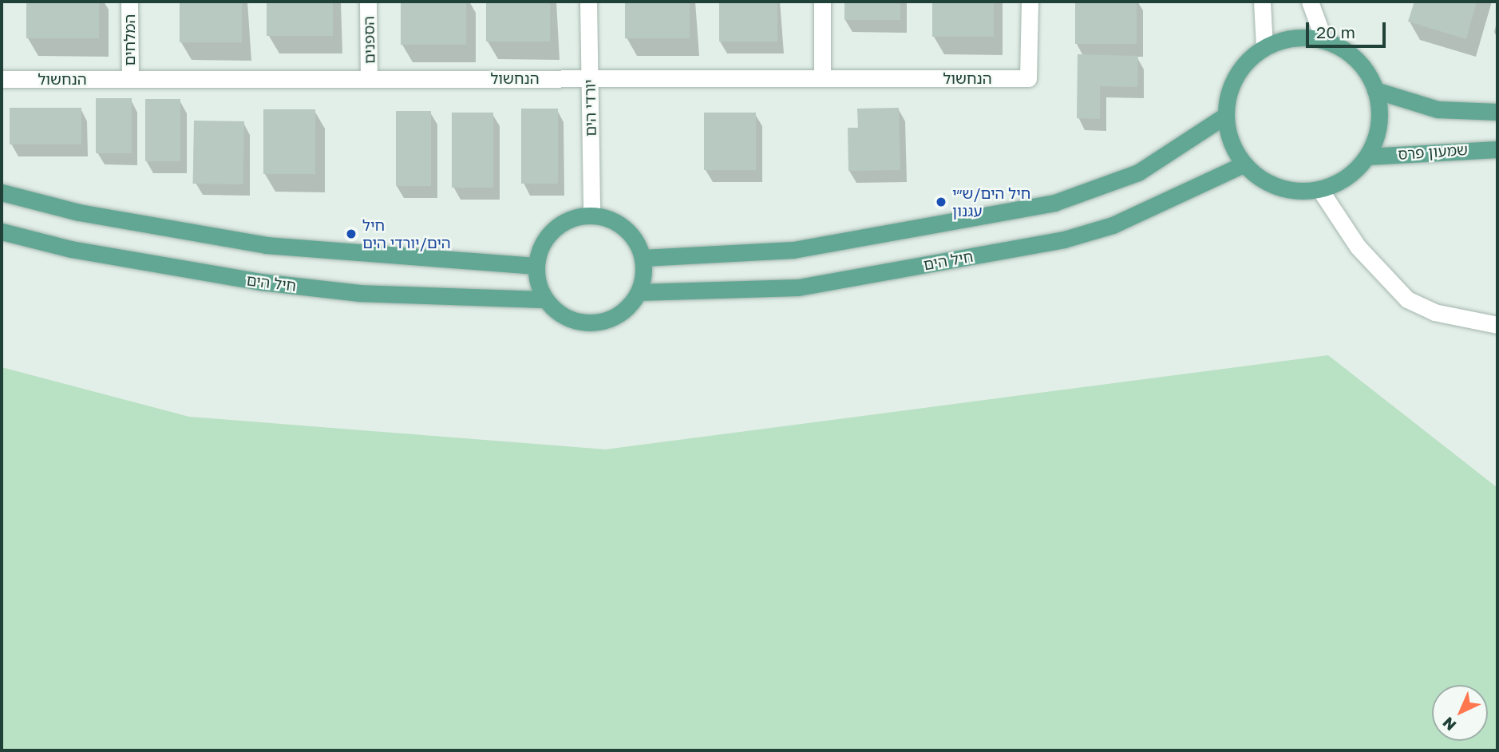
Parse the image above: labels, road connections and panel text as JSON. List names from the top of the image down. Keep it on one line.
{"streets":{"main road":["שמעון פרס","חיל הים"],"street":["המלחים","הספנים","הנחשול","יורדי הים"]},"crossings":[["המלחים","הנחשול"],["הספנים","הנחשול"],["הנחשול","יורדי הים"],["יורדי הים","חיל הים"],["שמעון פרס","חיל הים"]],"places":["חיל הים/ש״י עגנון","חיל הים/יורדי הים"],"scale_bar":"20 m","north":"bottom left"}
